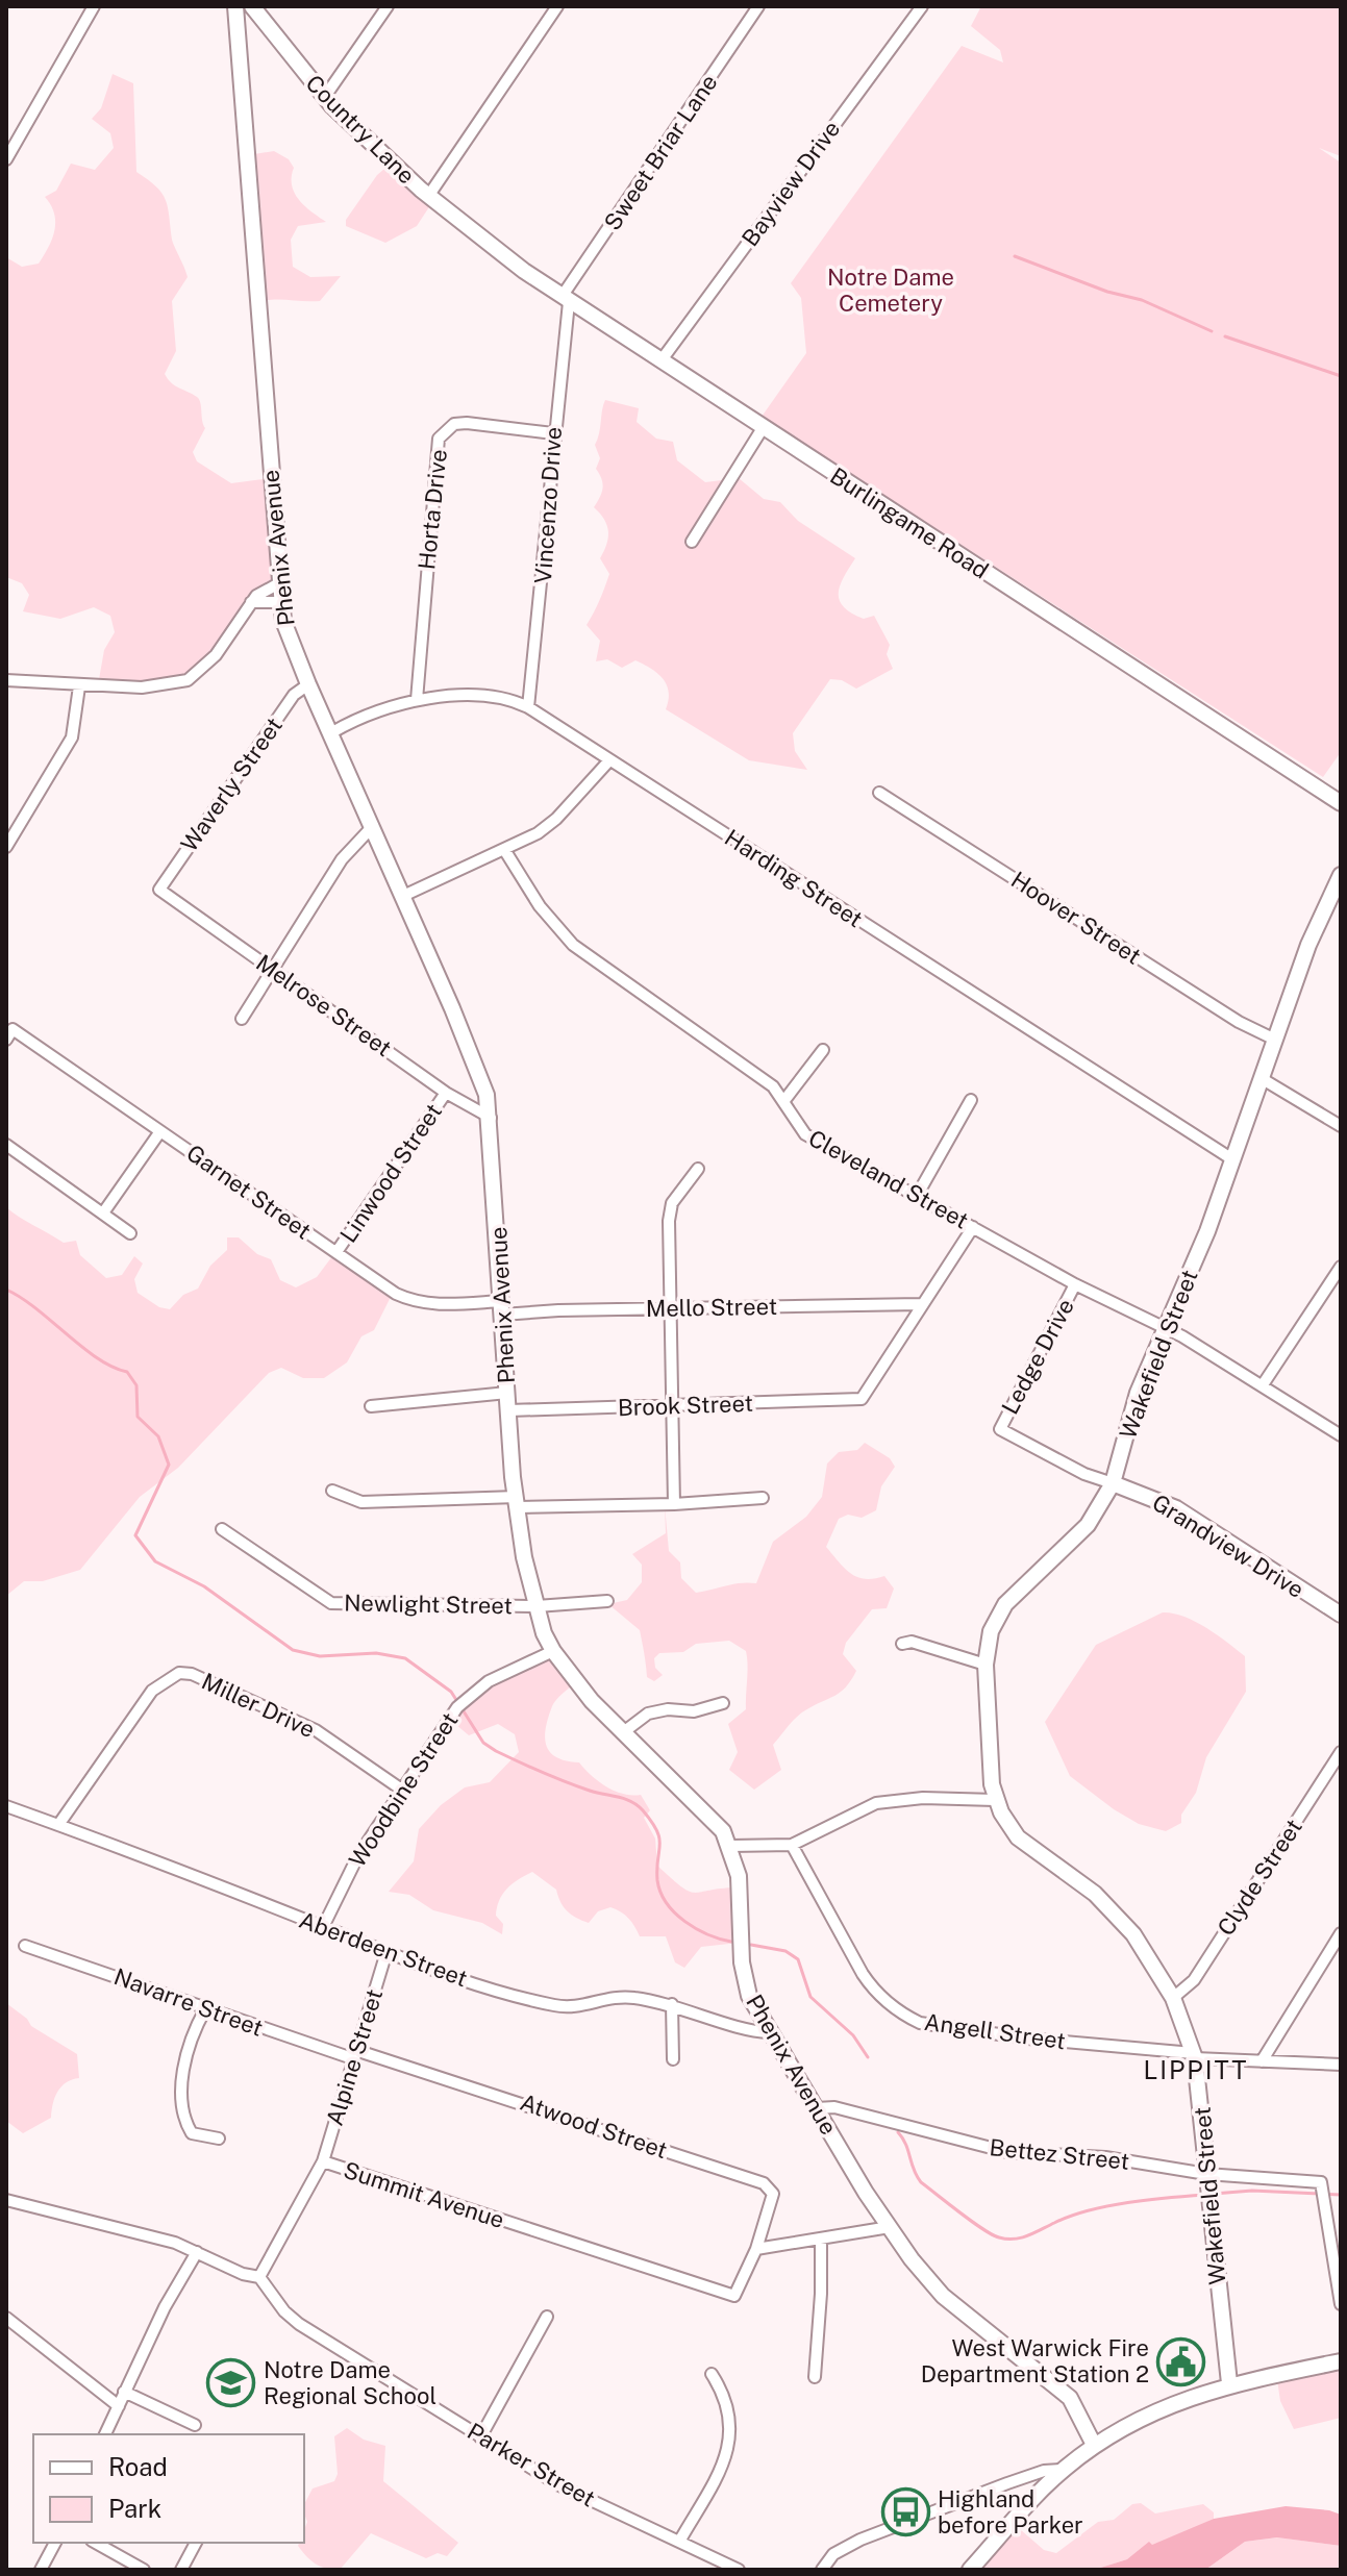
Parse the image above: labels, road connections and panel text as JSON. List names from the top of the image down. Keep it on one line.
{"streets":{"street":["Country Lane","Sweet Briar Lane","Bayview Drive","Vincenzo Drive","Horta Drive","Burlingame Road","Phenix Avenue","Waverly Street","Harding Street","Hoover Street","Melrose Street","Linwood Street","Cleveland Street","Garnet Street","Mello Street","Wakefield Street","Ledge Drive","Brook Street","Grandview Drive","Newlight Street","Miller Drive","Woodbine Street","Clyde Street","Aberdeen Street","Navarre Street","Angell Street","Alpine Street","Atwood Street","Bettez Street","Summit Avenue","Parker Street"]},"crossings":[["Country Lane","Burlingame Road"],["Sweet Briar Lane","Vincenzo Drive"],["Sweet Briar Lane","Burlingame Road"],["Bayview Drive","Burlingame Road"],["Vincenzo Drive","Horta Drive"],["Vincenzo Drive","Burlingame Road"],["Vincenzo Drive","Harding Street"],["Horta Drive","Harding Street"],["Phenix Avenue","Waverly Street"],["Phenix Avenue","Harding Street"],["Phenix Avenue","Melrose Street"],["Phenix Avenue","Garnet Street"],["Phenix Avenue","Mello Street"],["Phenix Avenue","Brook Street"],["Phenix Avenue","Newlight Street"],["Phenix Avenue","Woodbine Street"],["Phenix Avenue","Aberdeen Street"],["Phenix Avenue","Bettez Street"],["Waverly Street","Melrose Street"],["Harding Street","Wakefield Street"],["Hoover Street","Wakefield Street"],["Melrose Street","Linwood Street"],["Linwood Street","Garnet Street"],["Cleveland Street","Wakefield Street"],["Cleveland Street","Ledge Drive"],["Garnet Street","Mello Street"],["Mello Street","Brook Street"],["Wakefield Street","Ledge Drive"],["Wakefield Street","Grandview Drive"],["Wakefield Street","Clyde Street"],["Wakefield Street","Angell Street"],["Wakefield Street","Bettez Street"],["Ledge Drive","Grandview Drive"],["Miller Drive","Woodbine Street"],["Miller Drive","Aberdeen Street"],["Woodbine Street","Aberdeen Street"],["Aberdeen Street","Alpine Street"],["Navarre Street","Alpine Street"],["Navarre Street","Atwood Street"],["Alpine Street","Atwood Street"],["Alpine Street","Summit Avenue"],["Atwood Street","Summit Avenue"],["Summit Avenue","Parker Street"]],"districts":["LIPPITT"],"parks":["Notre Dame Cemetery"],"places":{"public building":["West Warwick Fire Department Station 2"],"school or university":["Notre Dame Regional School"],"bus stop":["Highland before Parker"]},"legend":["Road","Park"]}
